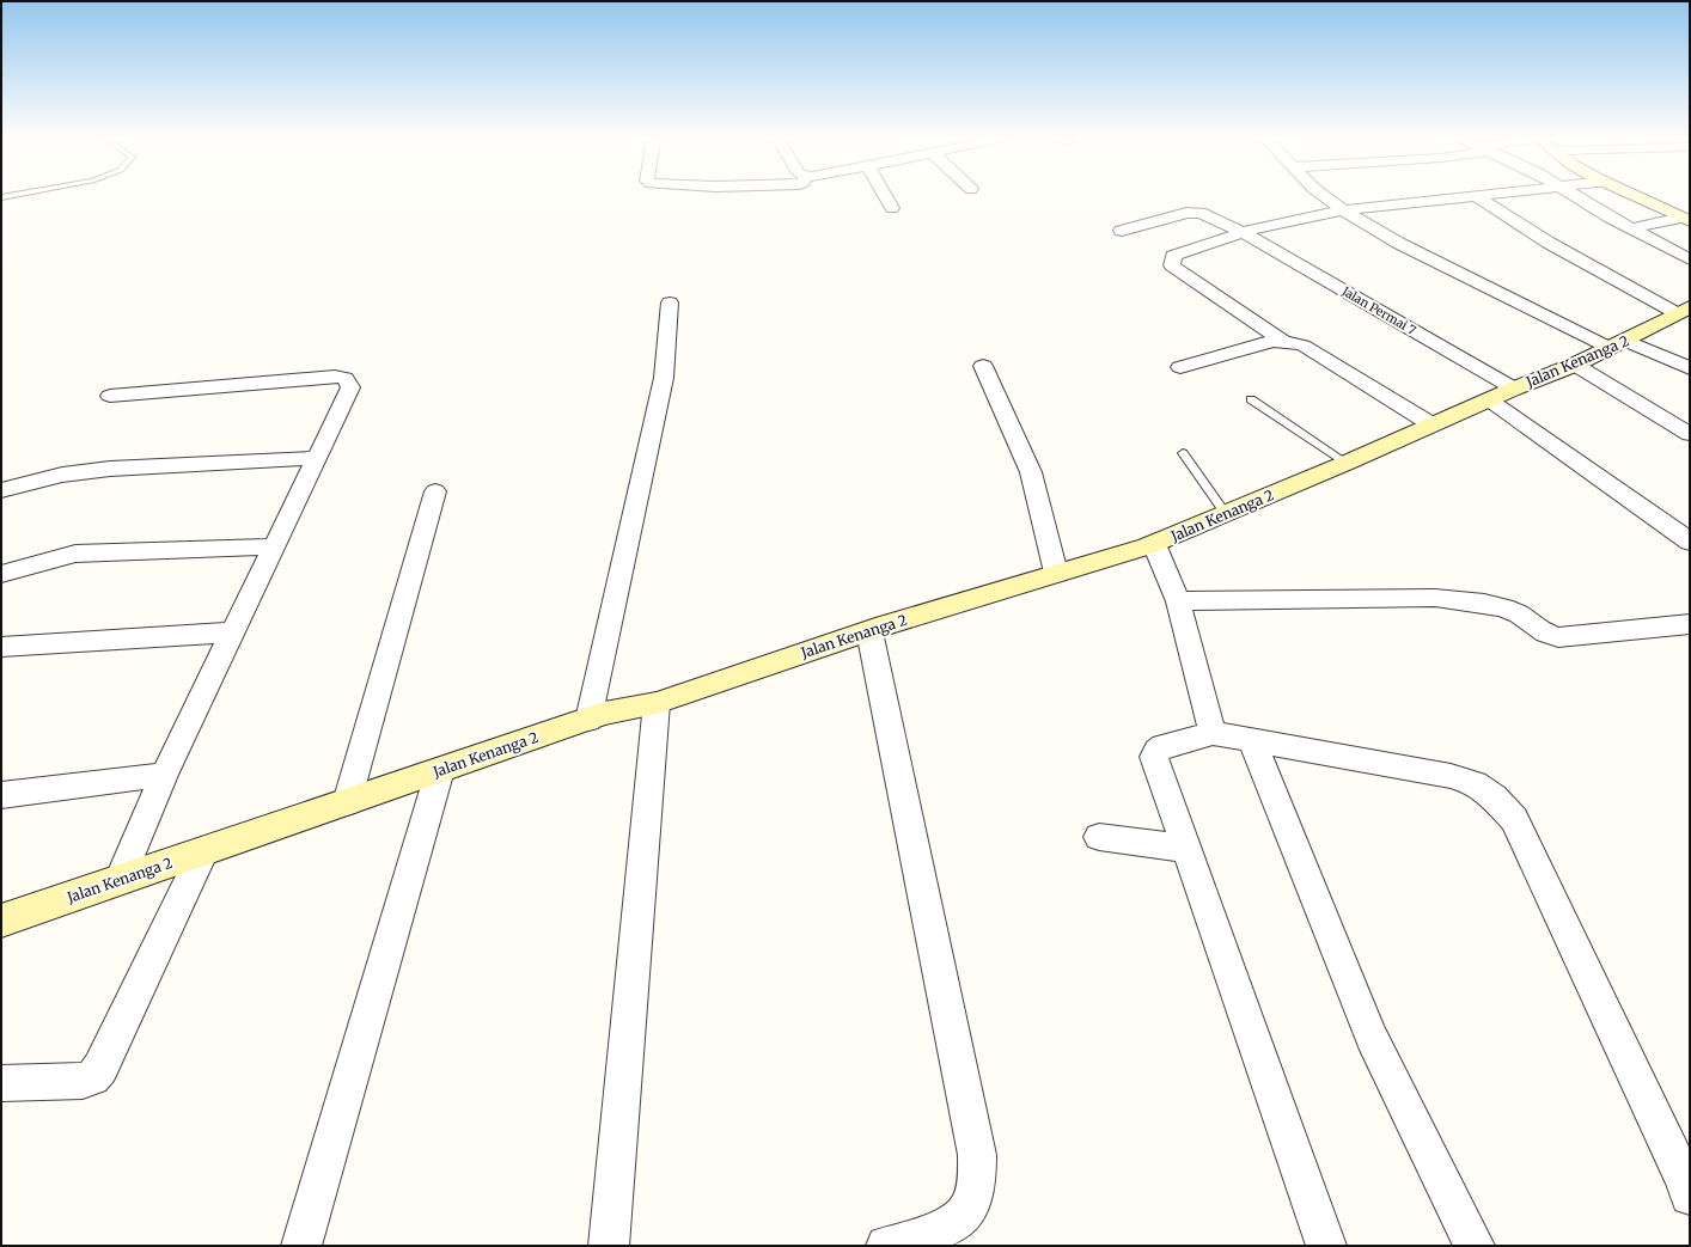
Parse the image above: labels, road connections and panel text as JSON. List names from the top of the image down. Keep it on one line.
{"streets":{"main road":["Jalan Kenanga 2"],"street":["Jalan Permai 7"]},"crossings":[["Jalan Permai 7","Jalan Kenanga 2"]]}
